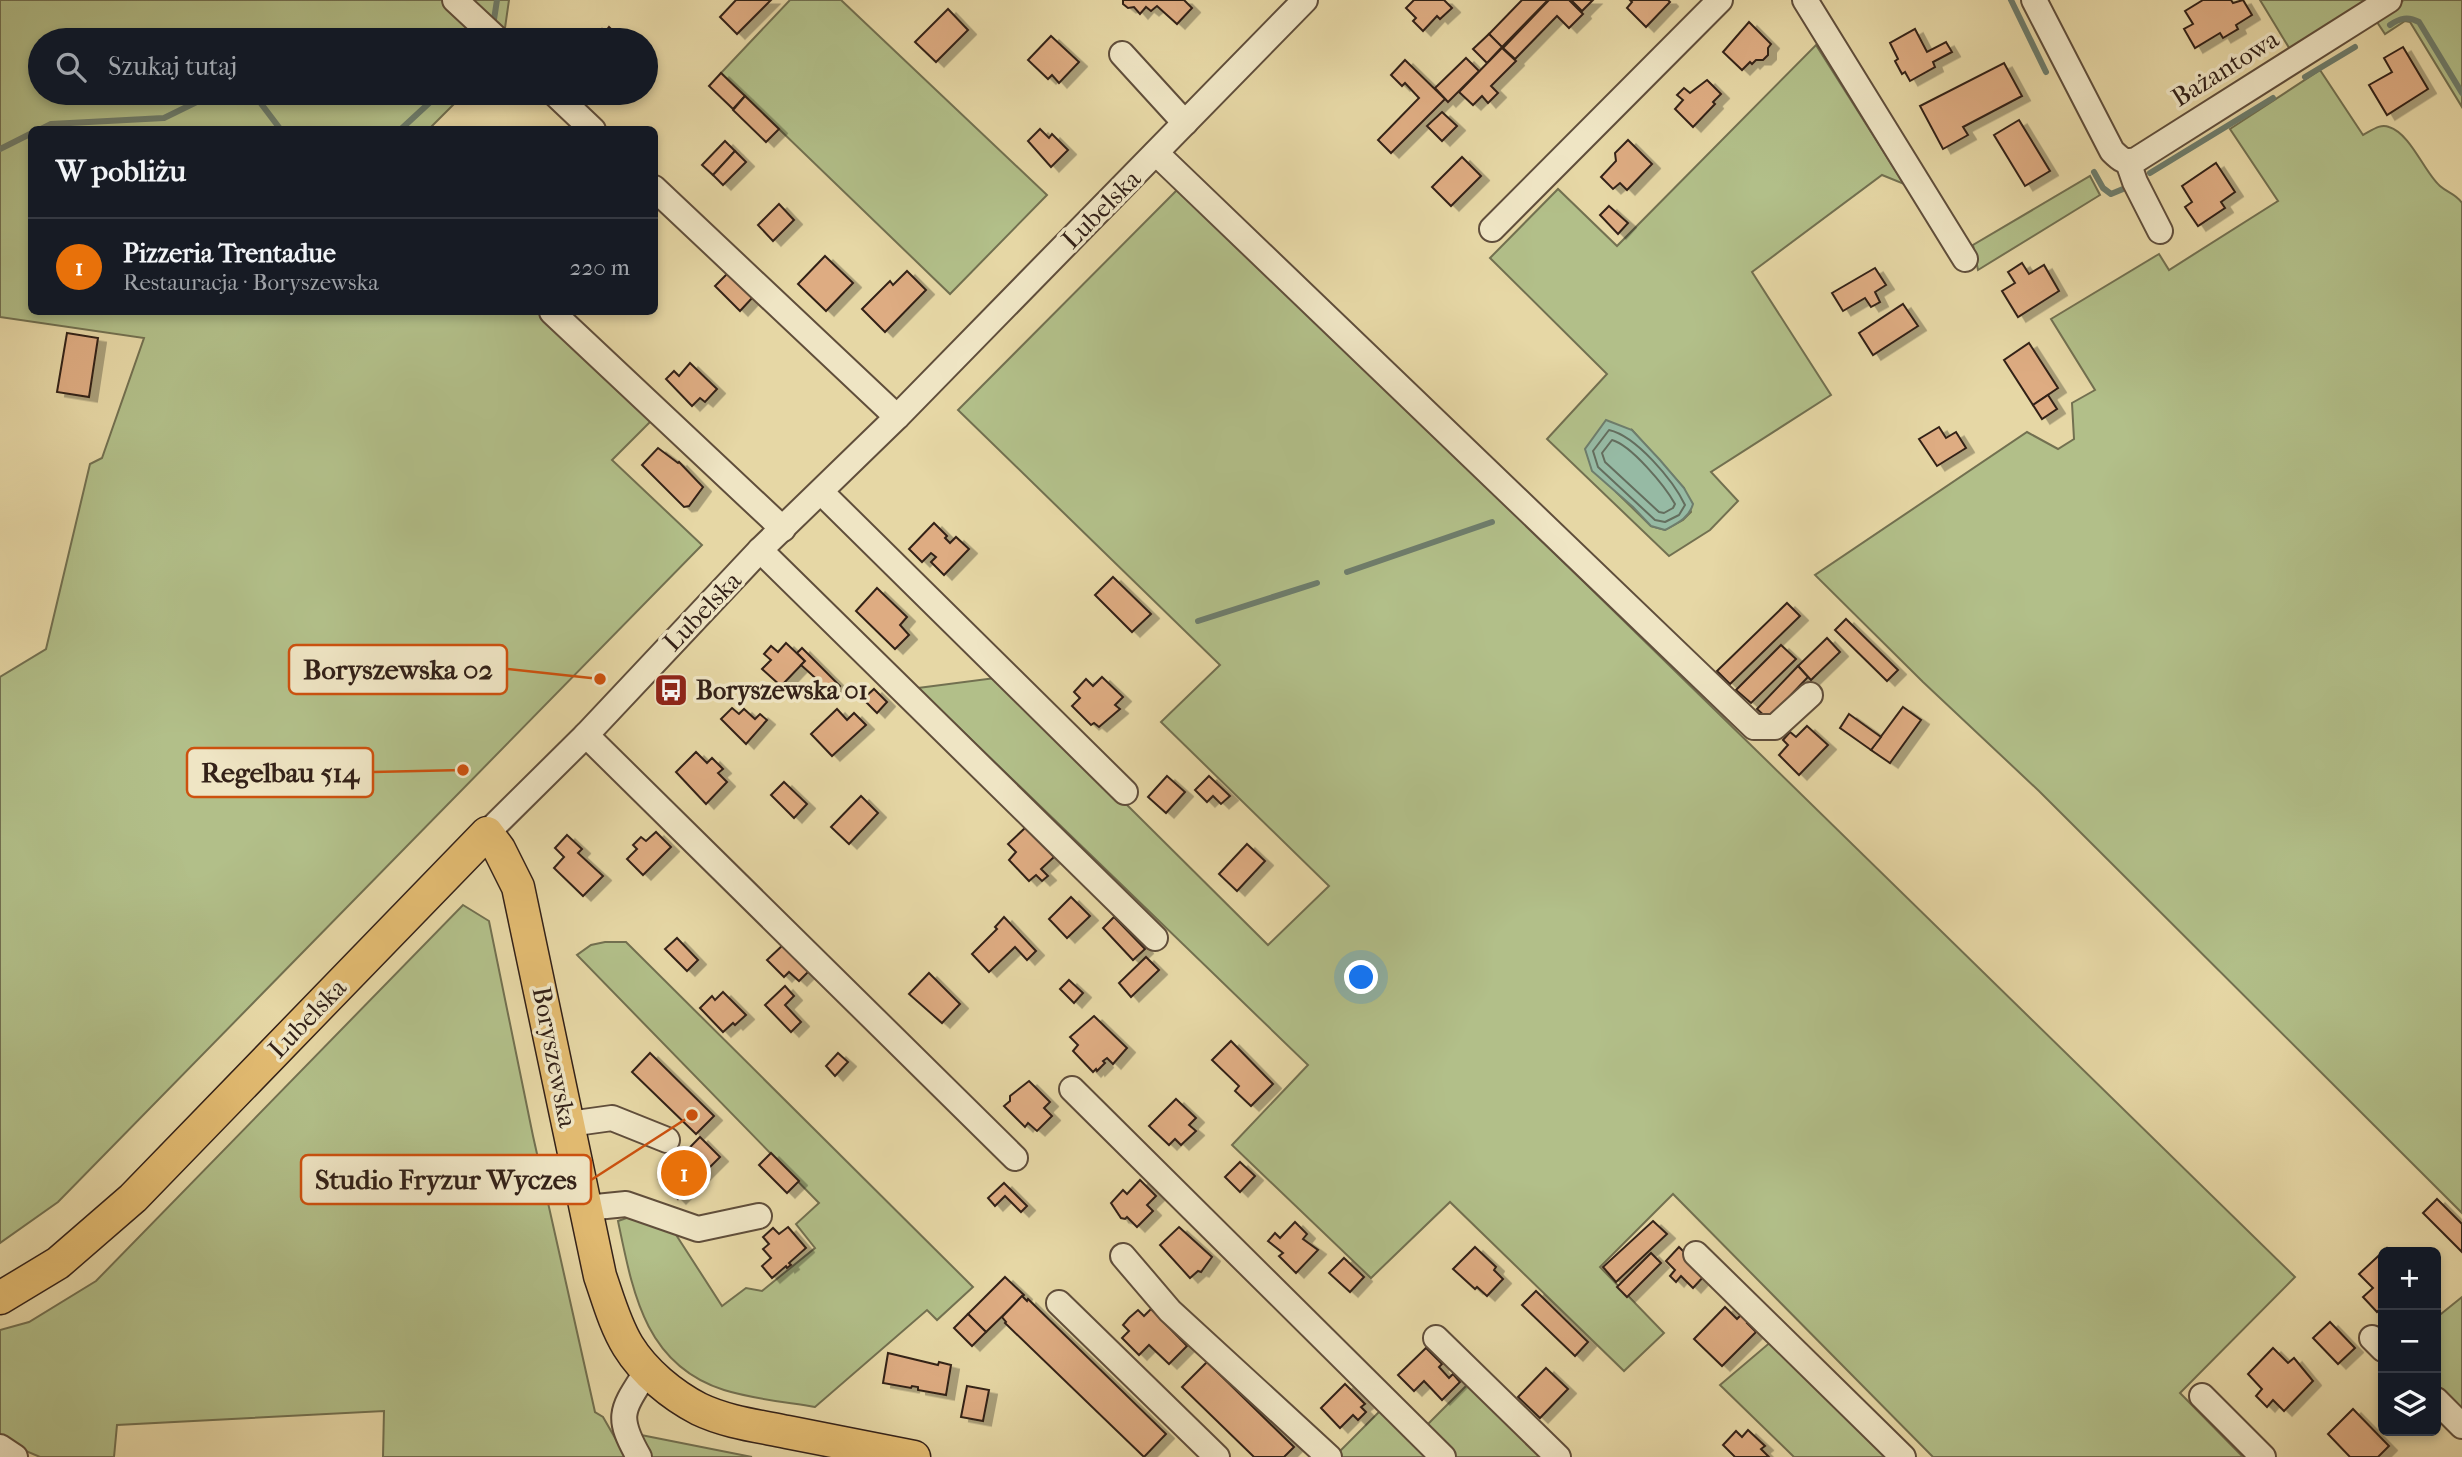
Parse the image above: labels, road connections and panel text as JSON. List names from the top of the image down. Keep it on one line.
{"streets":{"main road":["Lubelska","Boryszewska"],"street":["Bażantowa"]},"crossings":[["Lubelska","Boryszewska"]],"places":{"other":["Boryszewska 02","Regelbau 514","Studio Fryzur Wyczes"],"bus stop":["Boryszewska 01"]},"page":{"search":"Szukaj tutaj","heading":"W pobliżu","list":[{"mark":"1","name":"Pizzeria Trentadue","note":"Restauracja · Boryszewska","value":"220 m"}],"pins":"1","map_buttons":["+","−"]}}
